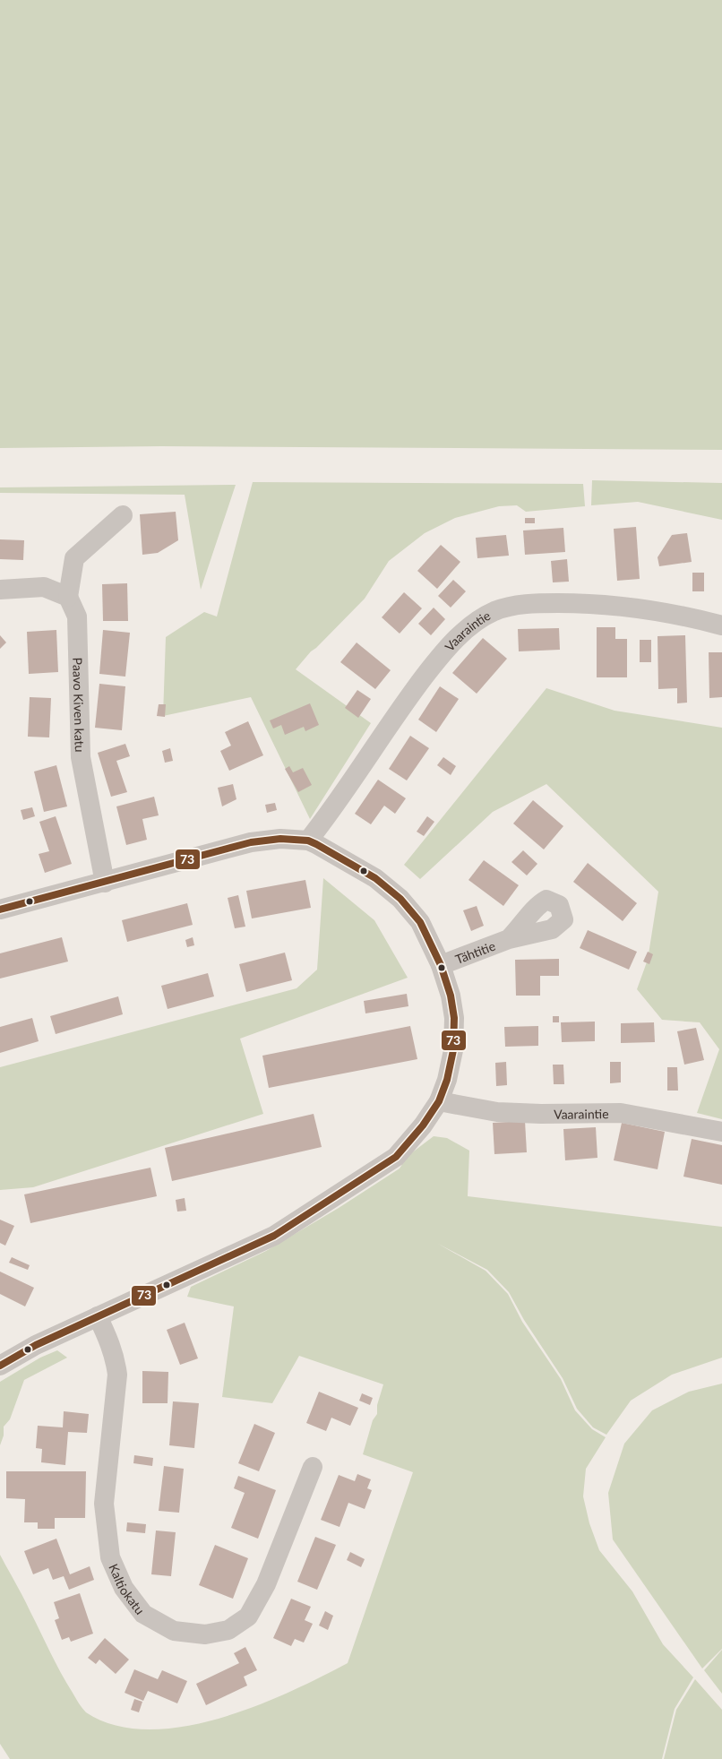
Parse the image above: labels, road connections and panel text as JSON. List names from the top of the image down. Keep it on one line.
{"streets":{"street":["Vaaraintie","Paavo Kiven katu","Tähtitie","Kaltiokatu"]},"lines":["transit line 73"]}
